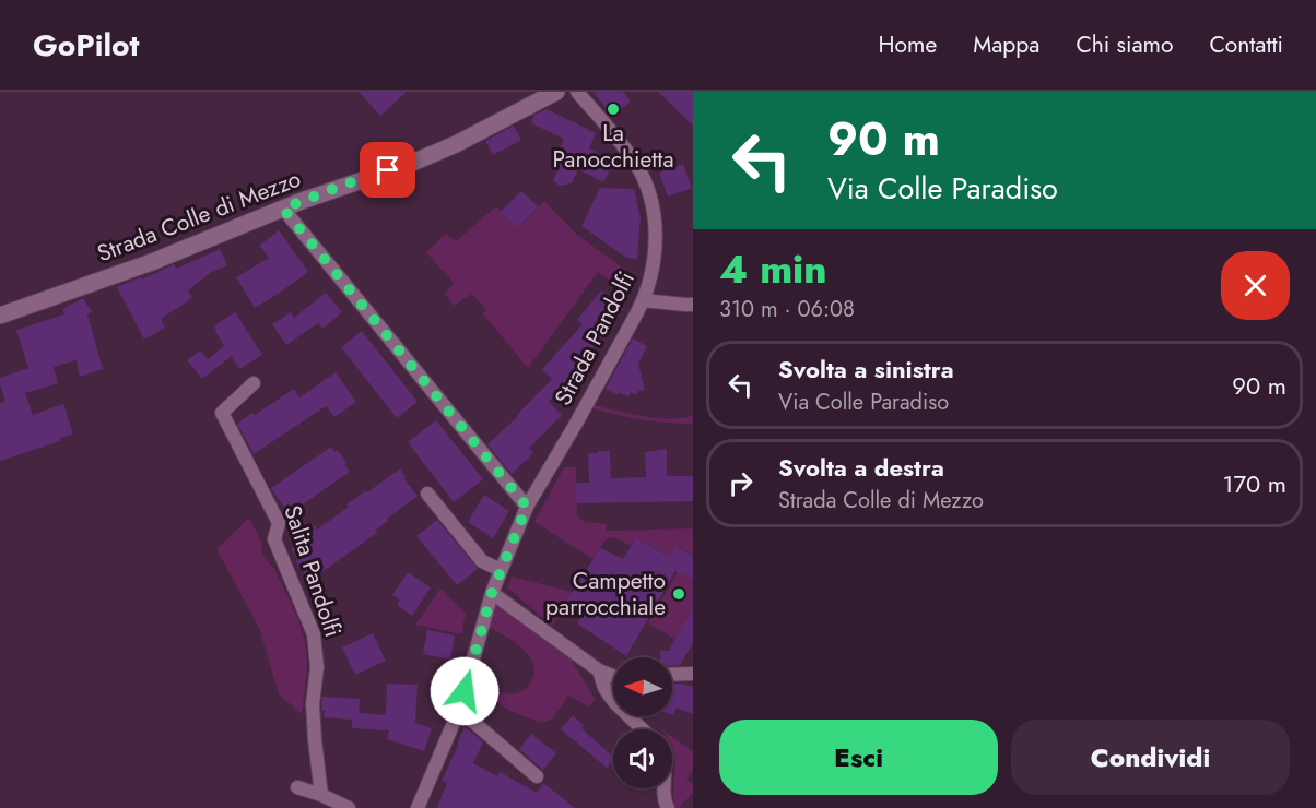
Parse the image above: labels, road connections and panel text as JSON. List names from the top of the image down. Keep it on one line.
{"streets":{"street":["Strada Colle di Mezzo","Strada Pandolfi","Salita Pandolfi"]},"places":["La Panocchietta","Campetto parrocchiale"],"north":"left","page":{"header":"GoPilot","nav":["Home","Mappa","Chi siamo","Contatti"],"turn":["90 m","Via Colle Paradiso"],"heading":["4 min","310 m · 06:08"],"list":[{"name":"Svolta a sinistra","note":"Via Colle Paradiso","value":"90 m"},{"name":"Svolta a destra","note":"Strada Colle di Mezzo","value":"170 m"}],"buttons":["Esci","Condividi"]}}
